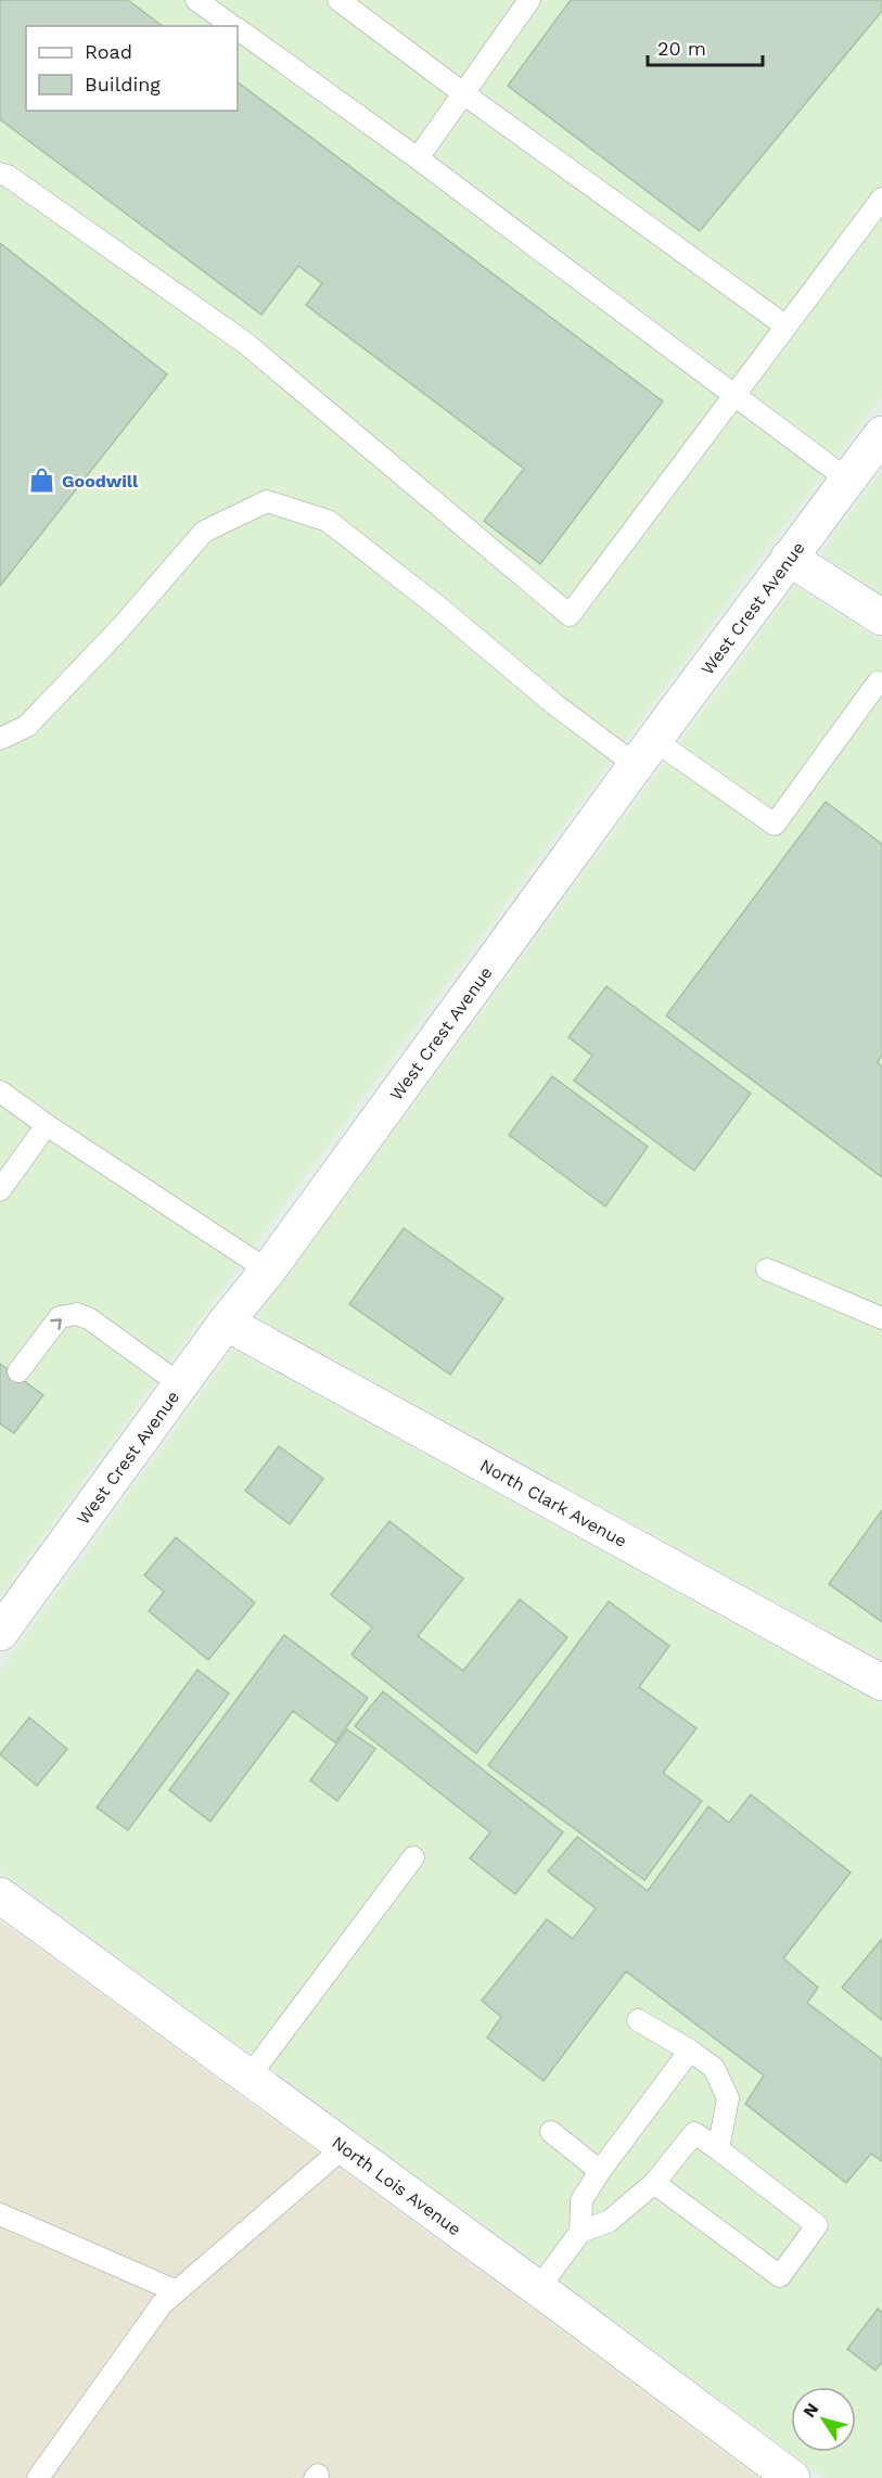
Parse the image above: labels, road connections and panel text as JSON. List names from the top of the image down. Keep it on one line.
{"streets":{"street":["West Crest Avenue","North Clark Avenue","North Lois Avenue"]},"crossings":[["West Crest Avenue","North Clark Avenue"]],"places":{"shop":["Goodwill"]},"legend":["Road","Building"],"scale_bar":"20 m","north":"top left"}
